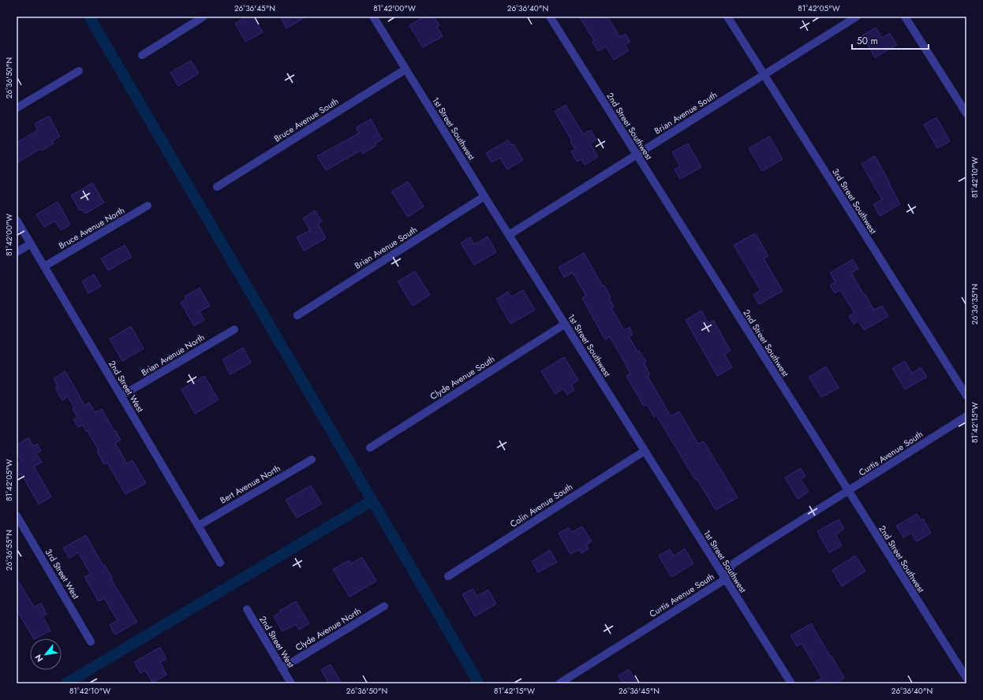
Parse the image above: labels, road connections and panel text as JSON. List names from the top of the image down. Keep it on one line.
{"streets":{"street":["Brian Avenue South","Bruce Avenue South","2nd Street Southwest","1st Street Southwest","3rd Street Southwest","Bruce Avenue North","Brian Avenue North","Clyde Avenue South","2nd Street West","Curtis Avenue South","Bert Avenue North","Colin Avenue South","3rd Street West","Clyde Avenue North"]},"crossings":[["Brian Avenue South","2nd Street Southwest"],["Brian Avenue South","1st Street Southwest"],["Brian Avenue South","3rd Street Southwest"],["Bruce Avenue South","1st Street Southwest"],["2nd Street Southwest","Curtis Avenue South"],["1st Street Southwest","Clyde Avenue South"],["1st Street Southwest","Curtis Avenue South"],["1st Street Southwest","Colin Avenue South"],["Bruce Avenue North","2nd Street West"],["Brian Avenue North","2nd Street West"],["2nd Street West","Bert Avenue North"],["2nd Street West","Clyde Avenue North"]],"scale_bar":"50 m","north":"bottom left","coordinates":["26°36'45\"N","81°42'00\"W","26°36'40\"N","81°42'05\"W","26°36'50\"N","81°42'10\"W","26°36'35\"N","81°42'15\"W","26°36'55\"N"]}
